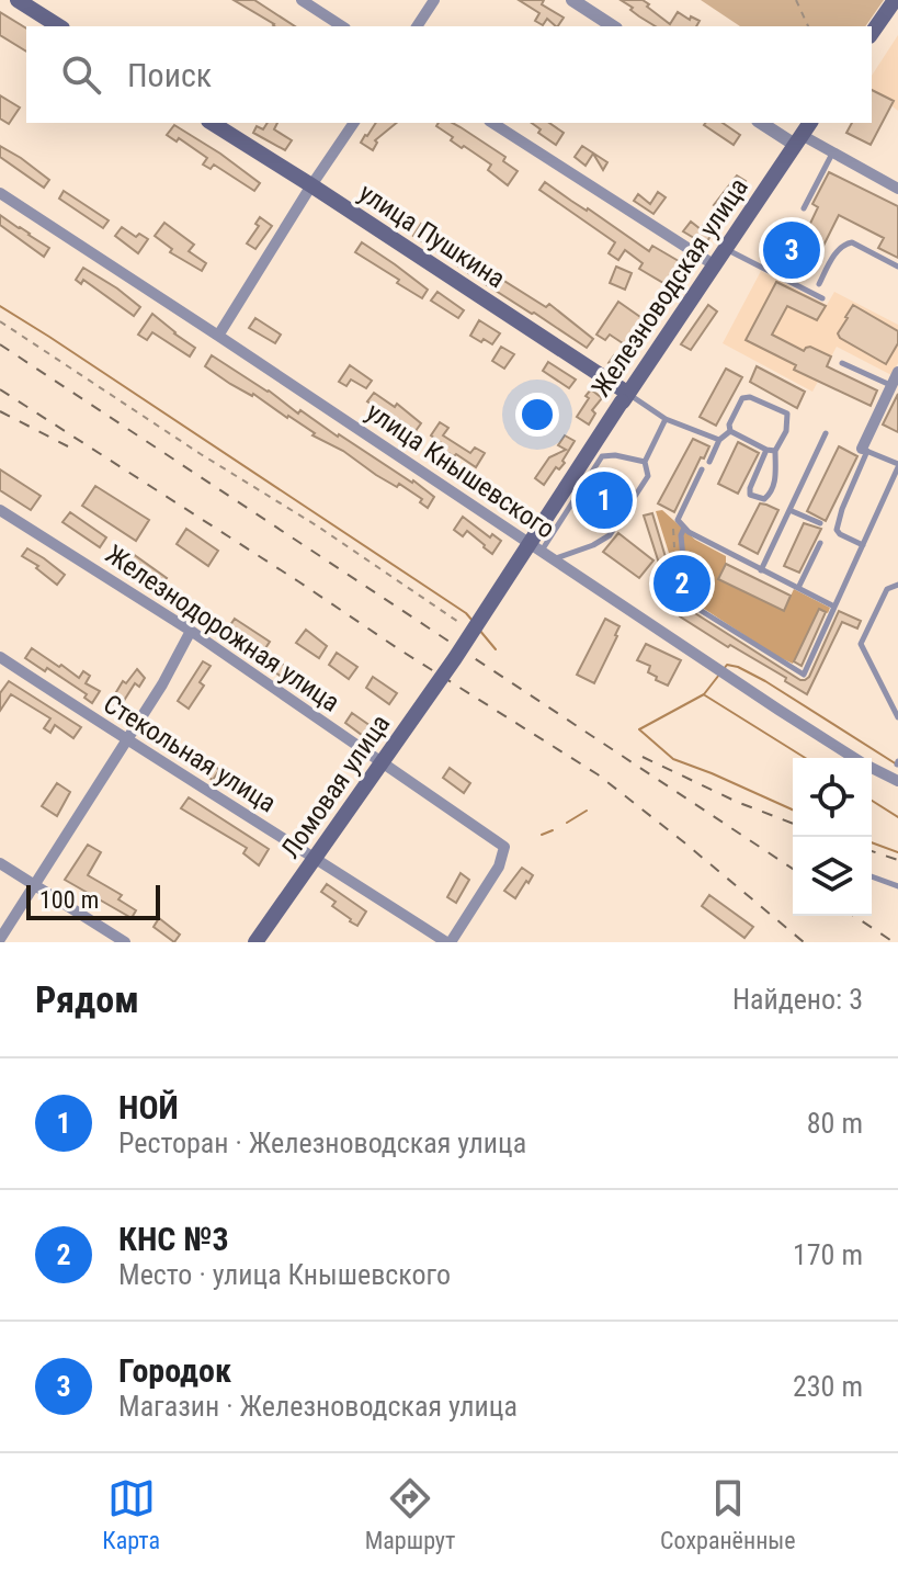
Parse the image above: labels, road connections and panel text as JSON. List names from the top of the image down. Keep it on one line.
{"streets":{"main road":["улица Пушкина","Железноводская улица","Ломовая улица"],"street":["улица Кнышевского","Железнодорожная улица","Стекольная улица"]},"crossings":[["улица Пушкина","Железноводская улица"],["Железноводская улица","Ломовая улица"],["Железнодорожная улица","Стекольная улица"]],"scale_bar":"100 m","page":{"search":"Поиск","pins":["3","1","2"],"scale":"100 m","heading":["Рядом","Найдено: 3"],"list":[{"mark":"1","name":"НОЙ","note":"Ресторан · Железноводская улица","value":"80 m"},{"mark":"2","name":"КНС №3","note":"Место · улица Кнышевского","value":"170 m"},{"mark":"3","name":"Городок","note":"Магазин · Железноводская улица","value":"230 m"}],"nav":["Карта","Маршрут","Сохранённые"]}}
